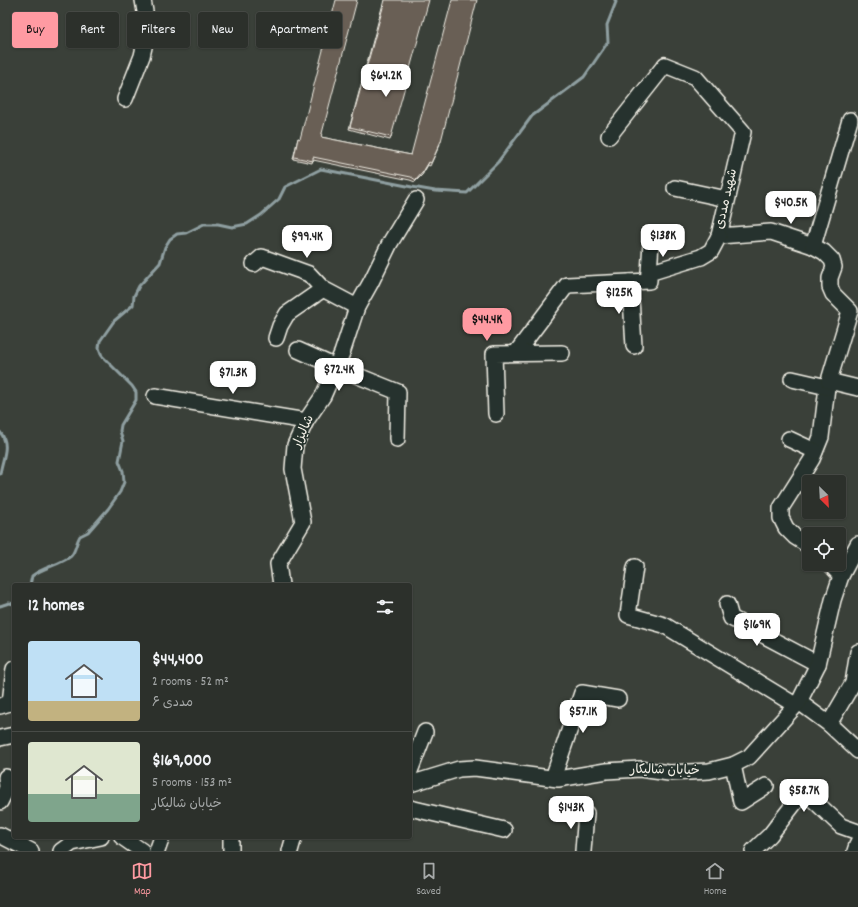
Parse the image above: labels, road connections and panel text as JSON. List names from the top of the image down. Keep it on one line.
{"streets":{"street":["شهید مددی","شالیزار","خیابان شالیکار"]},"north":"bottom right","page":{"chip":["Buy","Rent","Filters","New","Apartment"],"price":["$64.2K","$40.5K","$138K","$99.4K","$125K","$44.4K","$72.4K","$71.3K","$169K","$57.1K","$58.7K","$143K"],"heading":"12 homes","list":[{"name":"$44,400","note":"2 rooms · 52 m² · مددی ۶"},{"name":"$169,000","note":"5 rooms · 153 m² · خیابان شالیکار"}],"tabs":["Map","Saved","Home"]}}
